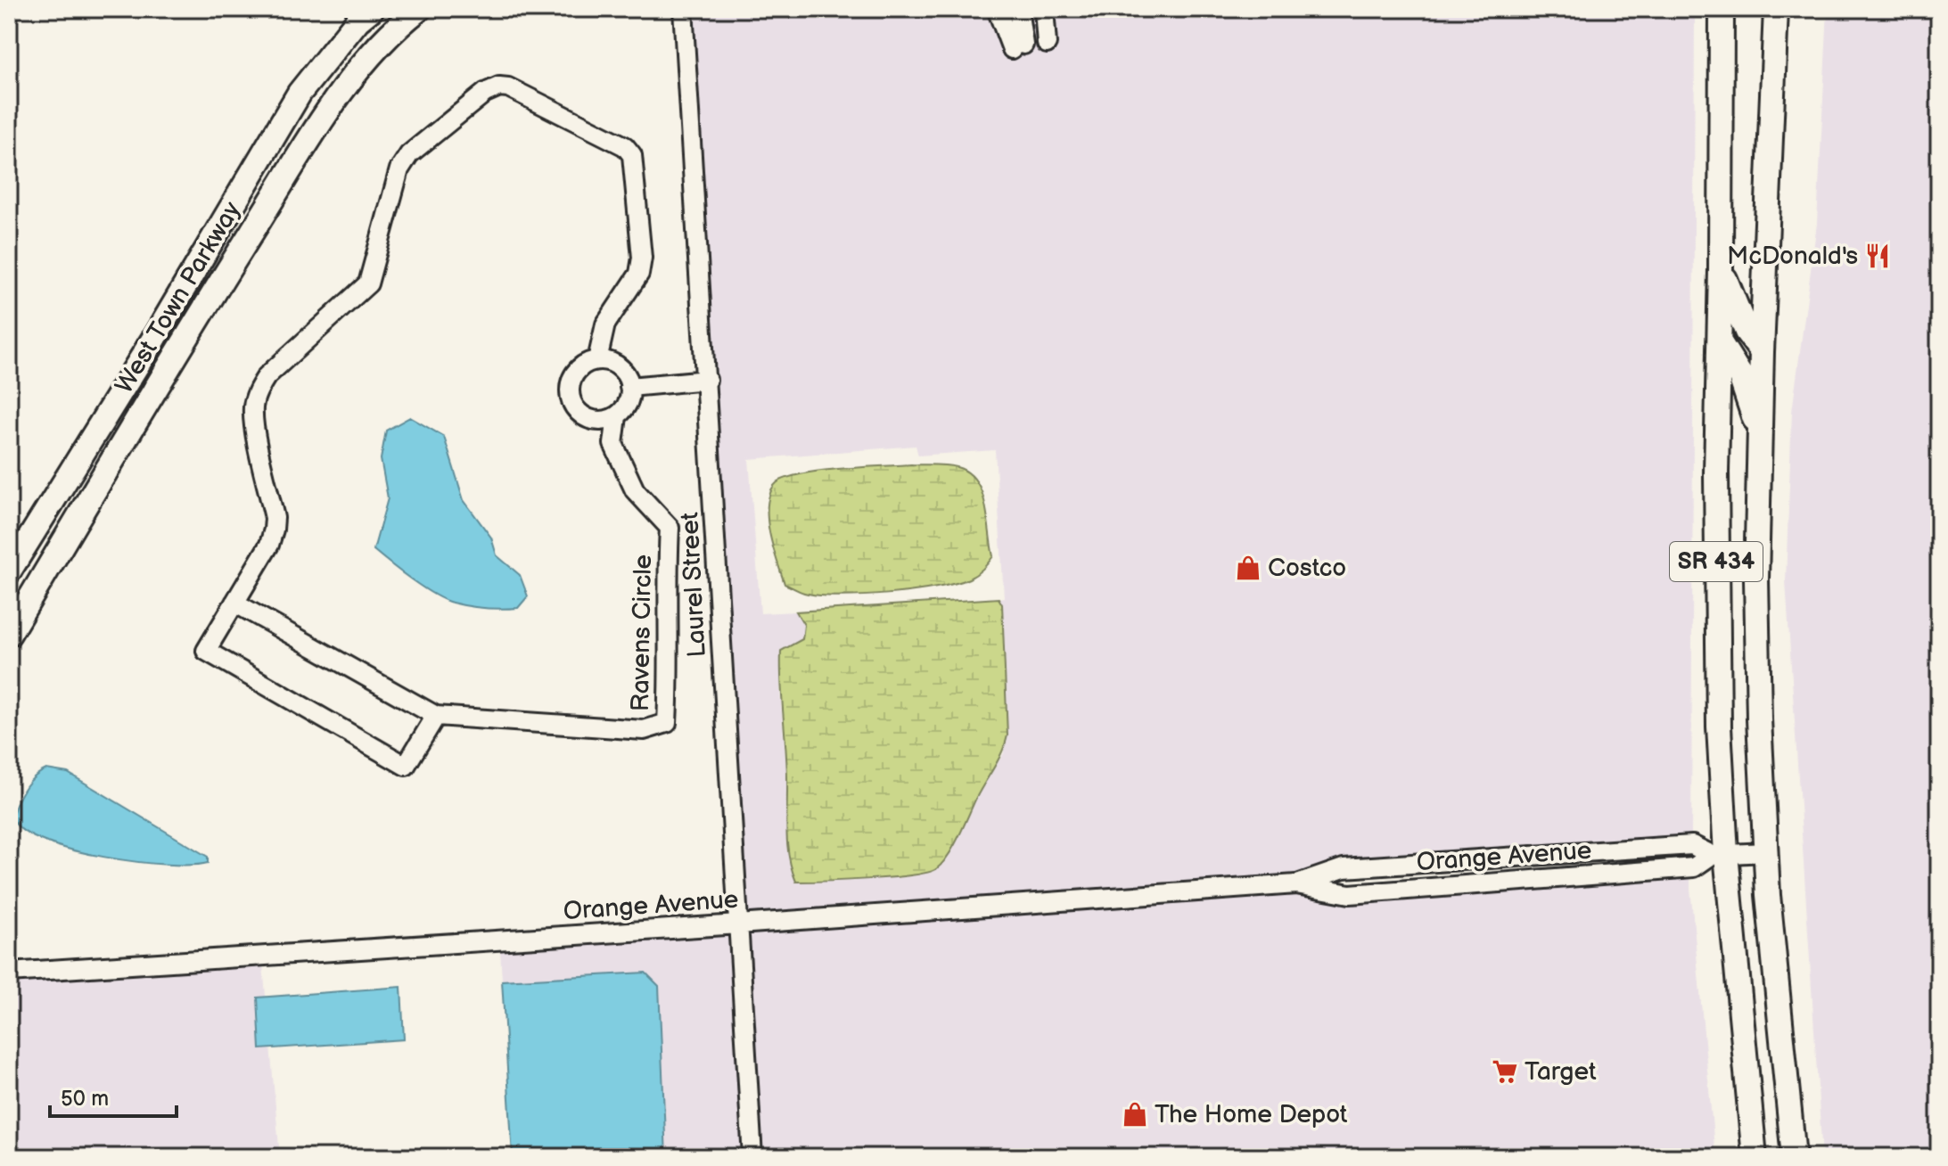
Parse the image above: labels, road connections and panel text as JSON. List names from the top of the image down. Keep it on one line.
{"streets":{"main road":["West Town Parkway","SR 434"],"street":["Laurel Street","Ravens Circle","Orange Avenue"]},"crossings":[["SR 434","Orange Avenue"],["Laurel Street","Orange Avenue"]],"places":{"restaurant":["McDonald's"],"shop":["Costco","The Home Depot"],"supermarket":["Target"]},"scale_bar":"50 m"}
